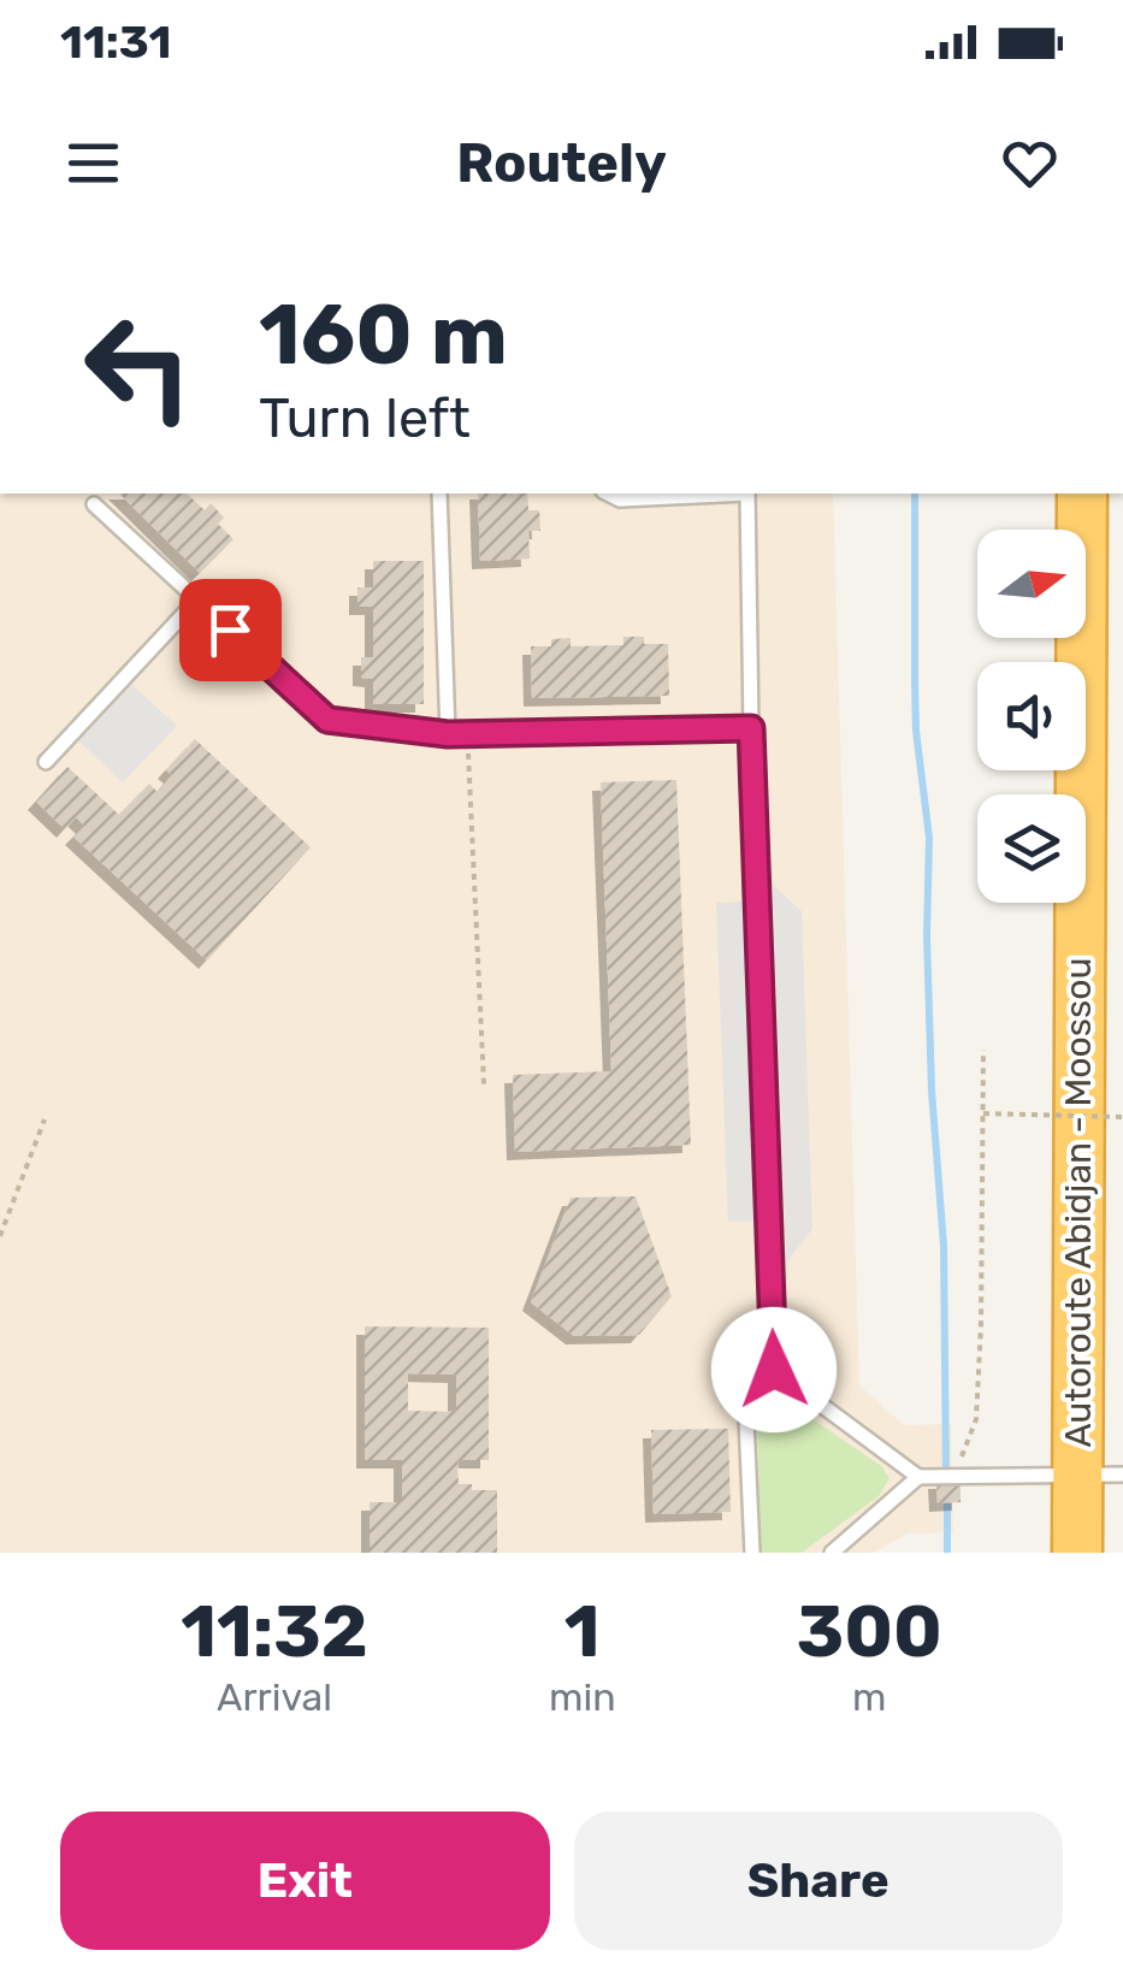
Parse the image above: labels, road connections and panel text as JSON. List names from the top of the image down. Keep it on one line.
{"streets":{"highway":["Autoroute Abidjan - Moossou"]},"north":"right","page":{"status":"11:31","header":"Routely","turn":["160 m","Turn left"],"eta":["11:32","Arrival","1","min","300","m"],"buttons":["Exit","Share"]}}
